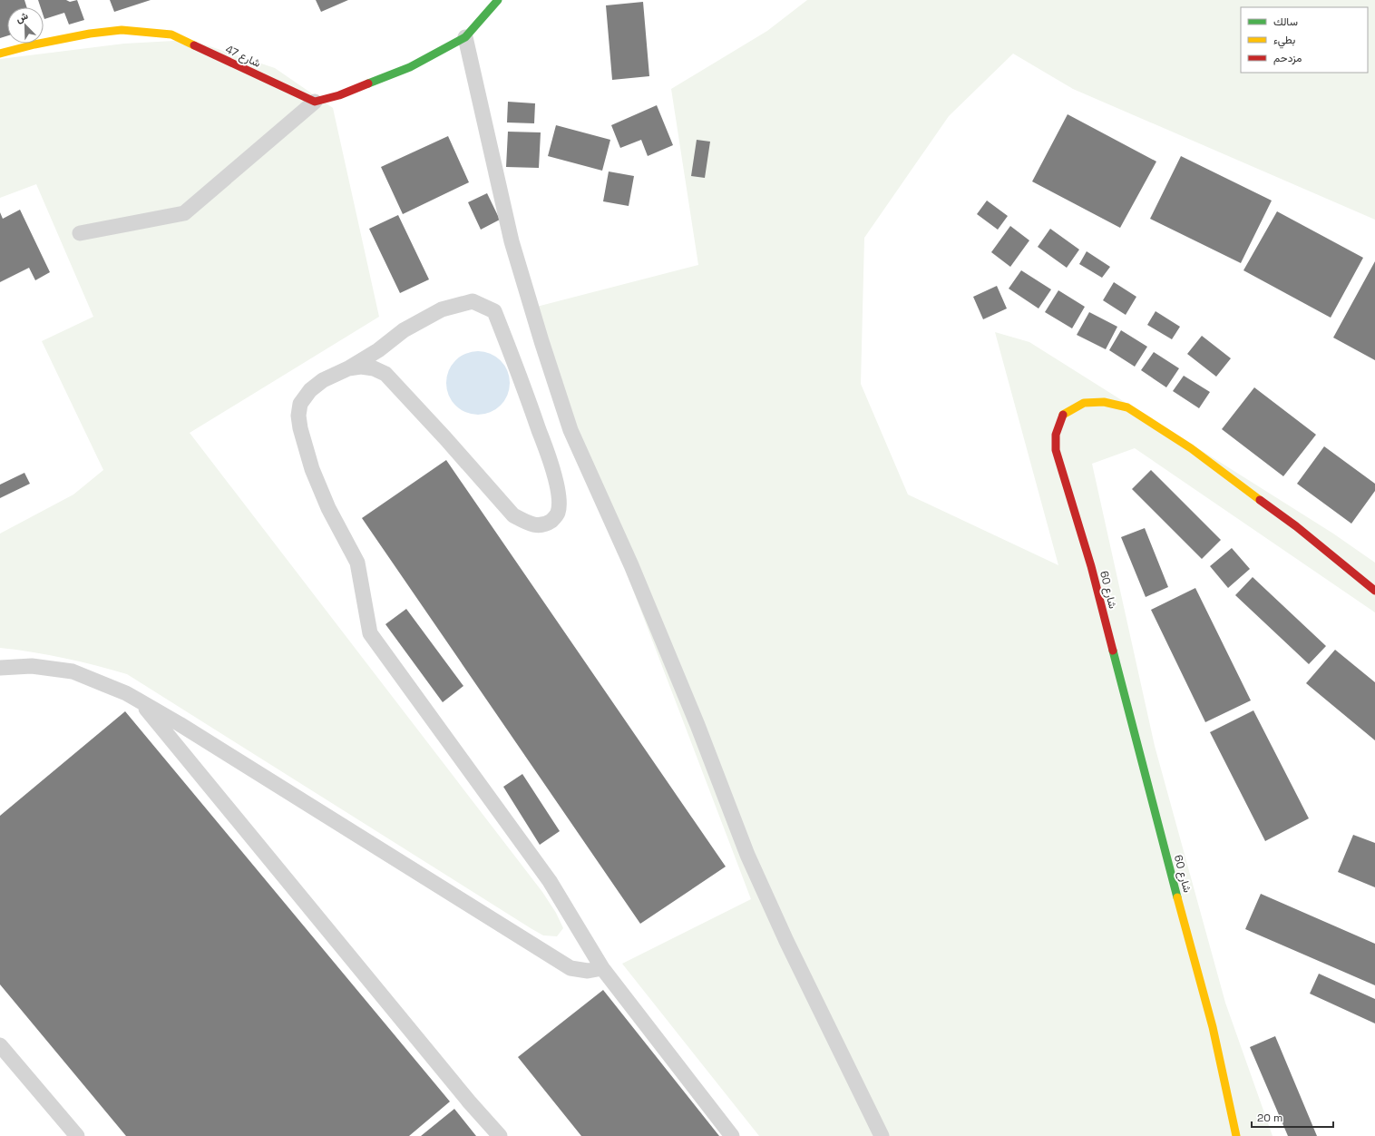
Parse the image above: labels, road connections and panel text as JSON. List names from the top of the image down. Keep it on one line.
{"streets":{"street":["شارع 47","شارع 60"]},"legend":["سالك","بطيء","مزدحم"],"scale_bar":"20 m","north":"top left"}
